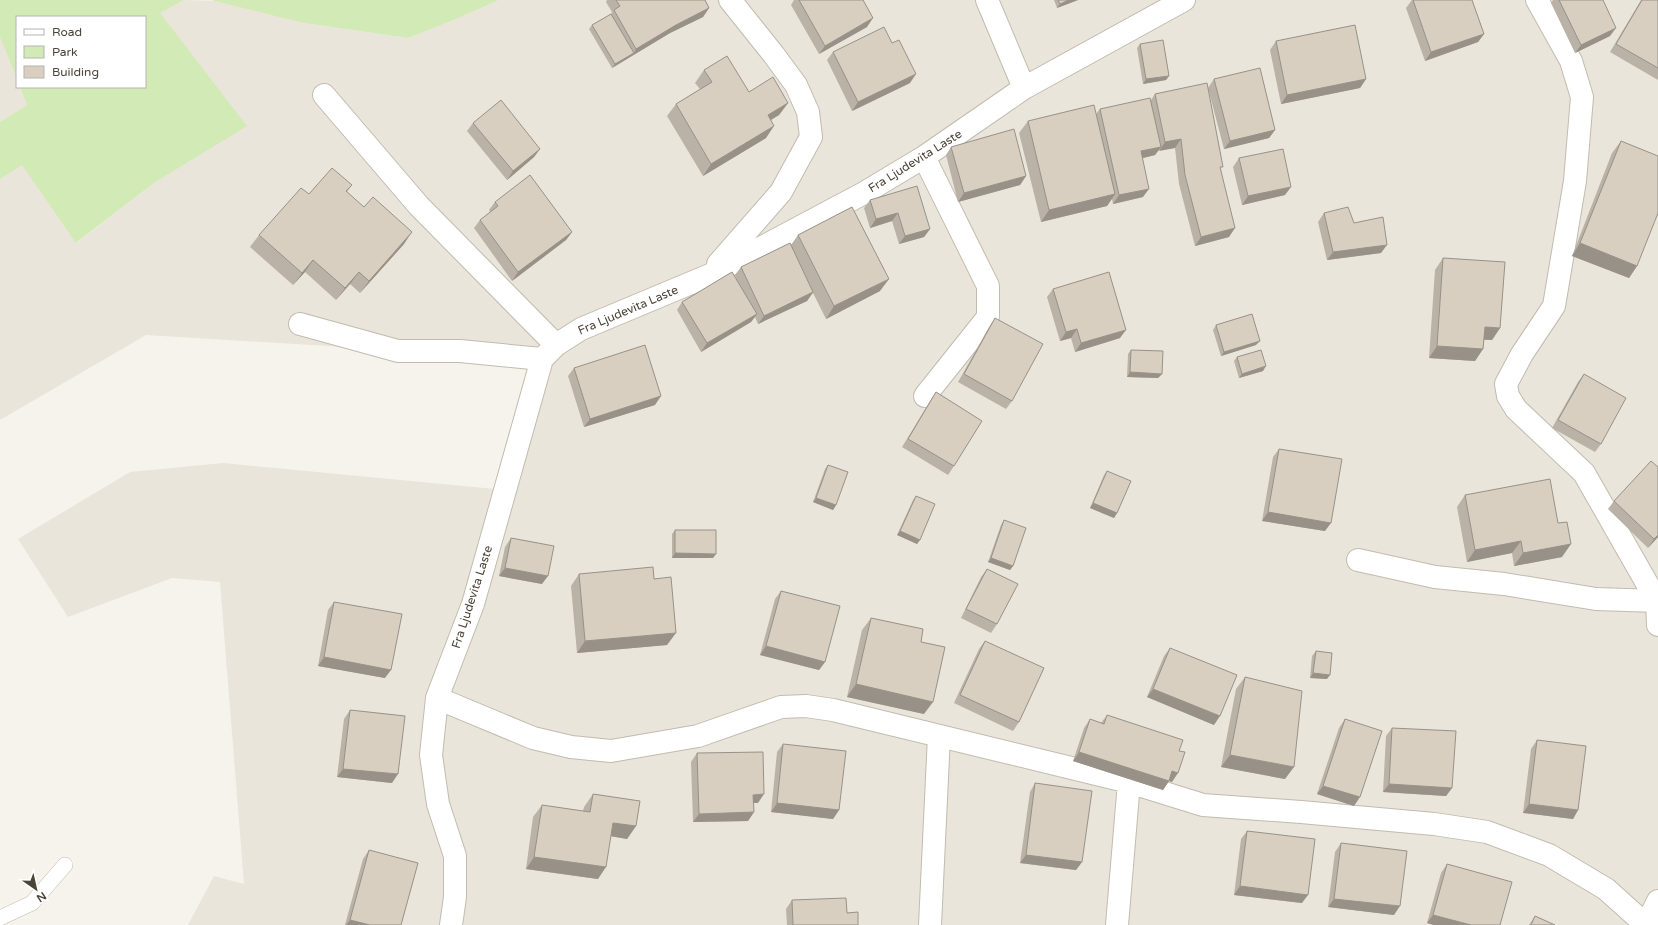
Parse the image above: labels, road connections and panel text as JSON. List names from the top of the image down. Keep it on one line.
{"streets":{"street":["Fra Ljudevita Laste"]},"legend":["Road","Park","Building"],"north":"bottom right"}
